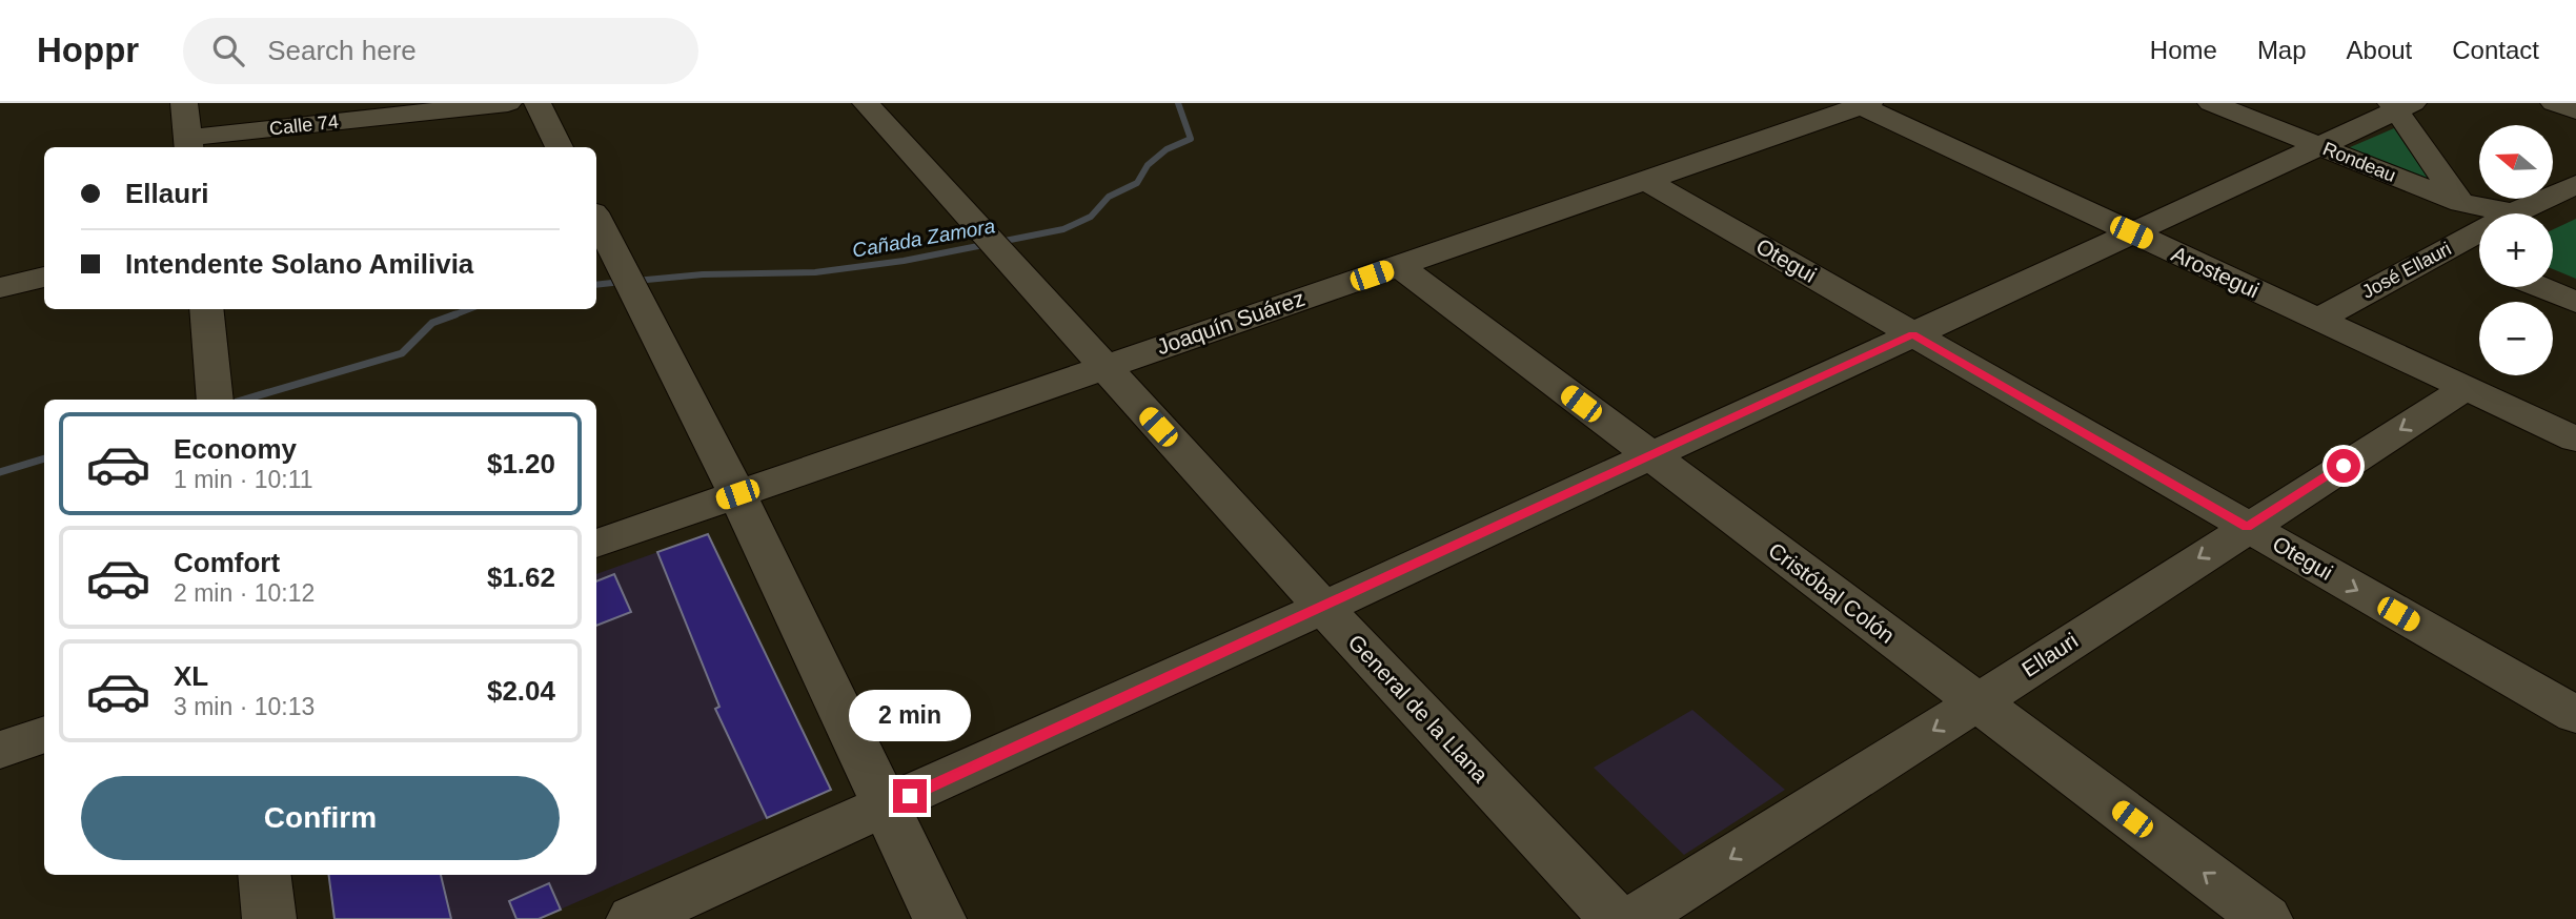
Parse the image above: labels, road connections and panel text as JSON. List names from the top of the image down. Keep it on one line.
{"streets":{"street":["Calle 74","Rondeau","Otegui","José Ellauri","Arostegui","Joaquín Suárez","Cristóbal Colón","Ellauri","General de la Llana"]},"crossings":[["Rondeau","José Ellauri"],["Otegui","Joaquín Suárez"],["Otegui","Ellauri"],["José Ellauri","Arostegui"],["Arostegui","Joaquín Suárez"],["Arostegui","Ellauri"],["Joaquín Suárez","Cristóbal Colón"],["Joaquín Suárez","General de la Llana"],["Cristóbal Colón","Ellauri"]],"one_way":["Otegui"],"water":["Cañada Zamora"],"north":"left","page":{"header":"Hoppr","search":"Search here","nav":["Home","Map","About","Contact"],"map_buttons":["+","−"],"banner":["Ellauri","Intendente Solano Amilivia"],"list":[{"name":"Economy","note":"1 min · 10:11","value":"$1.20"},{"name":"Comfort","note":"2 min · 10:12","value":"$1.62"},{"name":"XL","note":"3 min · 10:13","value":"$2.04"}],"bubble":"2 min","buttons":"Confirm"}}
